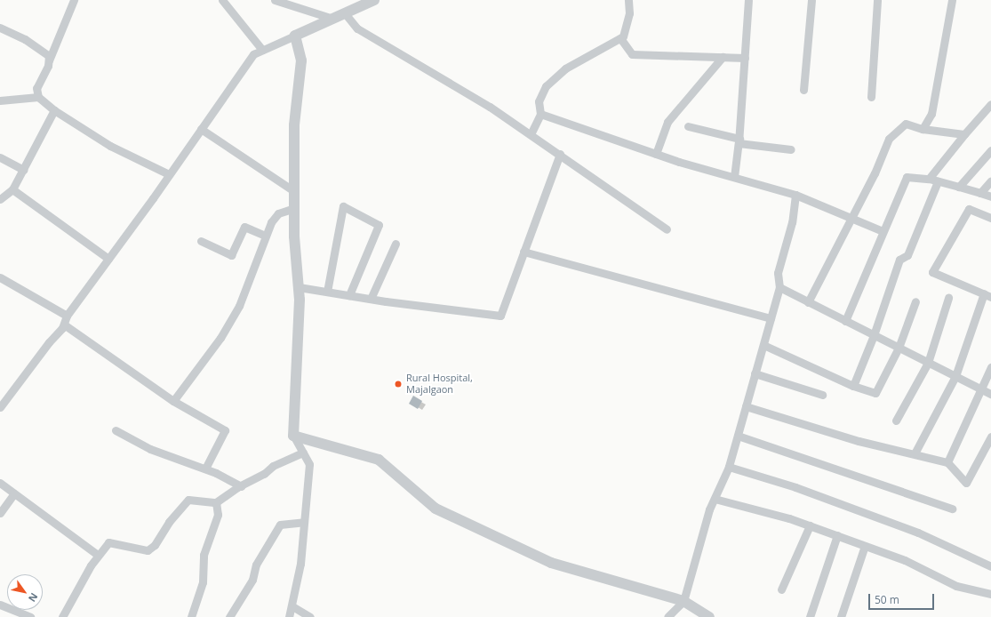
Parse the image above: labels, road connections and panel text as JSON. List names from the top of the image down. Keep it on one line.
{"places":["Rural Hospital, Majalgaon"],"scale_bar":"50 m","north":"bottom right"}
